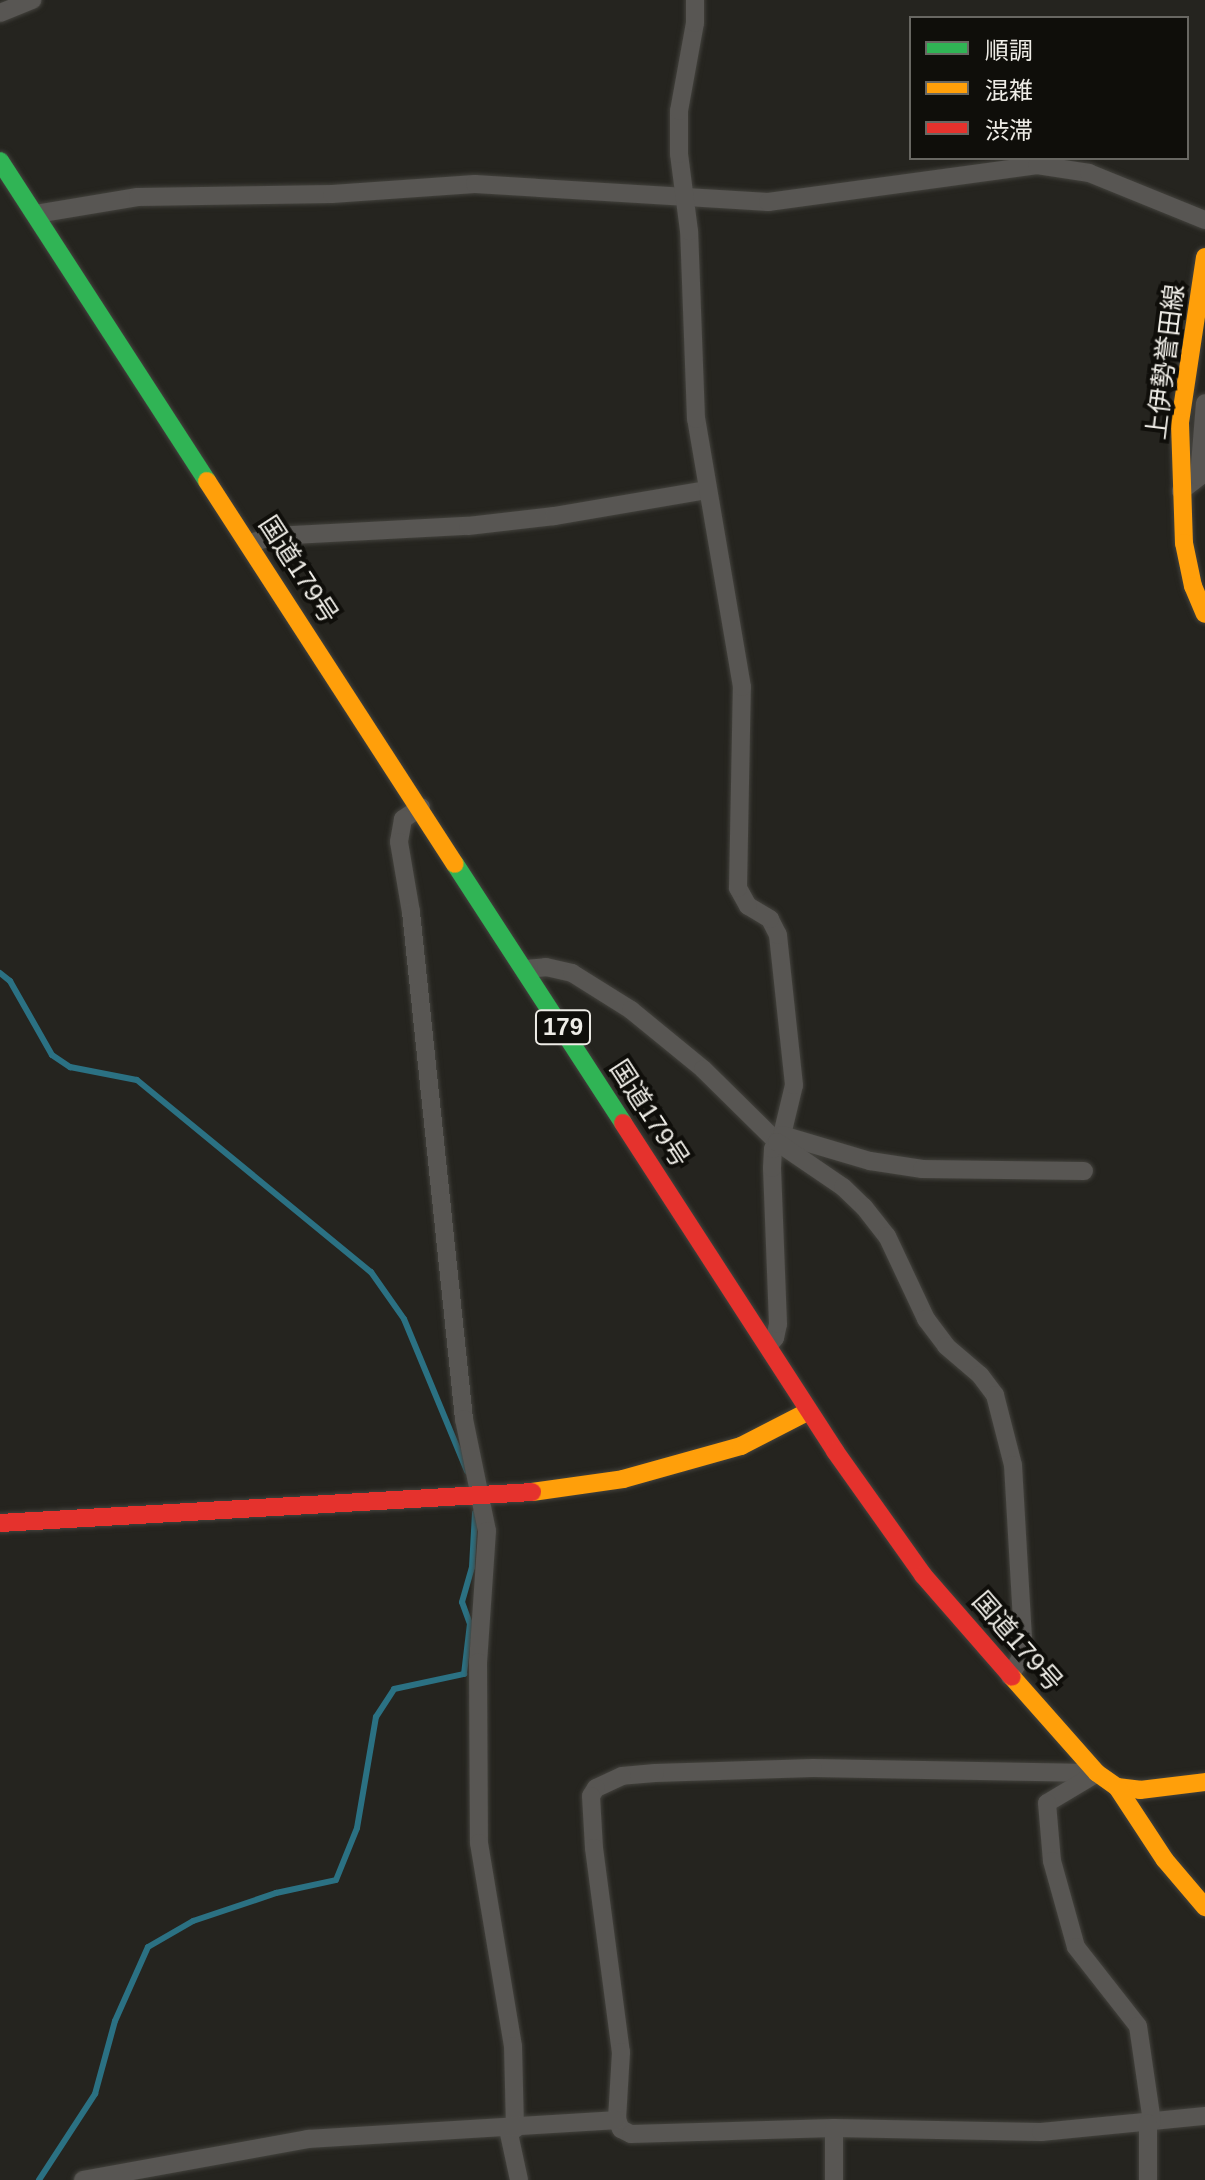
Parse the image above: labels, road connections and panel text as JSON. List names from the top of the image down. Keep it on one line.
{"streets":{"main road":["上伊勢誉田線","国道179号","179"]},"legend":["順調","混雑","渋滞"]}
